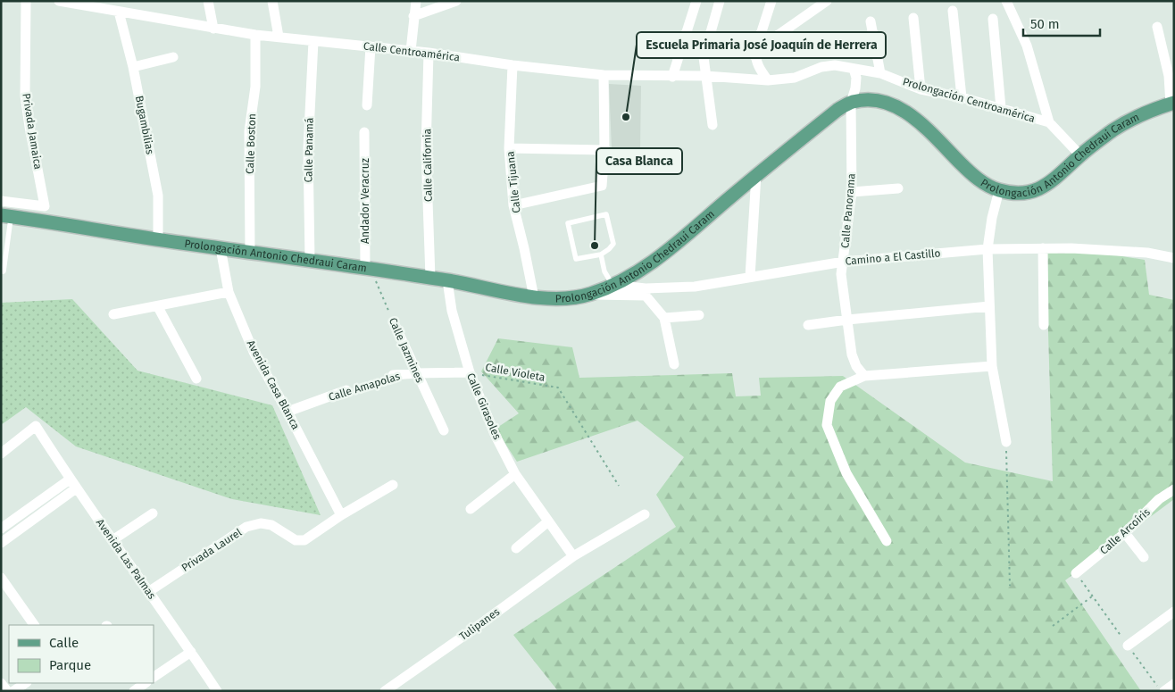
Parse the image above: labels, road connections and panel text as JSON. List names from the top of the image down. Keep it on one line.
{"streets":{"main road":["Prolongación Antonio Chedraui Caram"],"street":["Calle Centroamérica","Prolongación Centroamérica","Bugambilias","Privada Jamaica","Calle Boston","Calle Panamá","Calle California","Calle Tijuana","Andador Veracruz","Calle Panorama","Camino a El Castillo","Calle Jazmines","Avenida Casa Blanca","Calle Amapolas","Calle Girasoles","Calle Arcoíris","Privada Laurel","Avenida Las Palmas","Tulipanes"],"path":["Calle Violeta"]},"crossings":[["Calle Centroamérica","Prolongación Centroamérica"],["Calle Centroamérica","Bugambilias"],["Calle Centroamérica","Calle Boston"],["Calle Centroamérica","Calle Panamá"],["Calle Centroamérica","Calle California"],["Calle Centroamérica","Calle Tijuana"],["Prolongación Centroamérica","Prolongación Antonio Chedraui Caram"],["Prolongación Centroamérica","Calle Panorama"],["Bugambilias","Prolongación Antonio Chedraui Caram"],["Calle Boston","Prolongación Antonio Chedraui Caram"],["Prolongación Antonio Chedraui Caram","Calle Panamá"],["Prolongación Antonio Chedraui Caram","Calle California"],["Prolongación Antonio Chedraui Caram","Calle Tijuana"],["Prolongación Antonio Chedraui Caram","Andador Veracruz"],["Prolongación Antonio Chedraui Caram","Calle Panorama"],["Prolongación Antonio Chedraui Caram","Camino a El Castillo"],["Prolongación Antonio Chedraui Caram","Calle Jazmines"],["Prolongación Antonio Chedraui Caram","Avenida Casa Blanca"],["Prolongación Antonio Chedraui Caram","Calle Girasoles"],["Andador Veracruz","Calle Jazmines"],["Calle Panorama","Camino a El Castillo"],["Calle Jazmines","Calle Amapolas"],["Calle Violeta","Calle Amapolas"],["Calle Violeta","Calle Girasoles"],["Avenida Casa Blanca","Calle Amapolas"],["Avenida Casa Blanca","Privada Laurel"],["Calle Amapolas","Calle Girasoles"],["Calle Girasoles","Tulipanes"],["Privada Laurel","Avenida Las Palmas"]],"places":["Escuela Primaria José Joaquín de Herrera","Casa Blanca"],"legend":["Calle","Parque"],"scale_bar":"50 m"}
